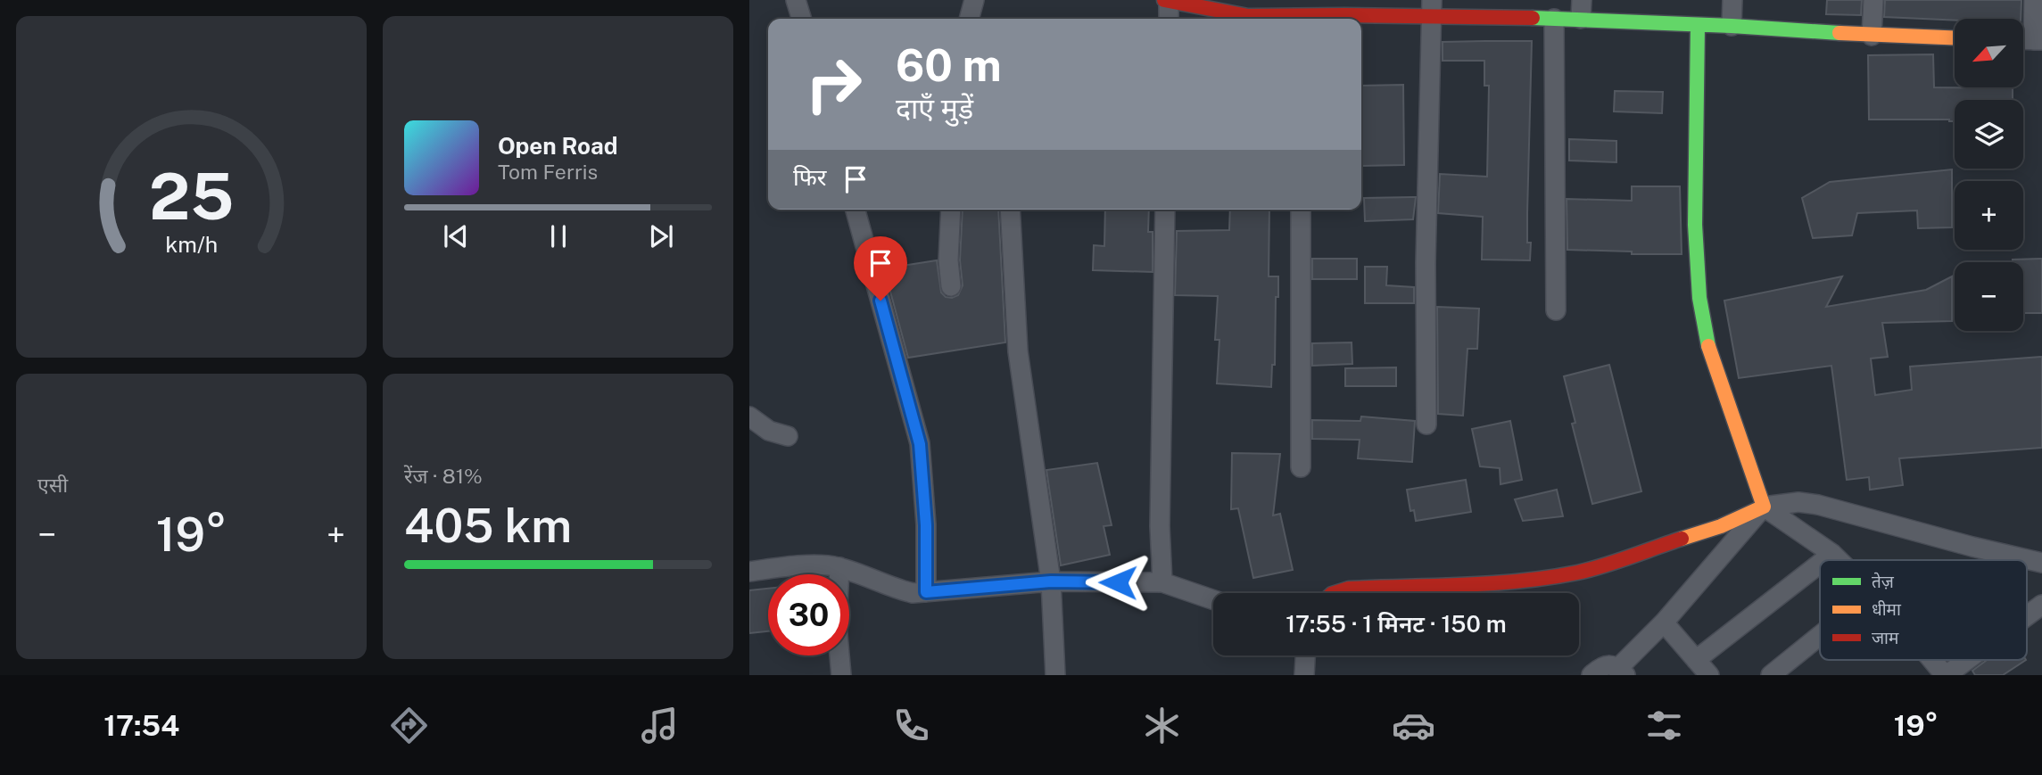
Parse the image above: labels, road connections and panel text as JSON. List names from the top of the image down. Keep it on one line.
{"legend":["तेज़","धीमा","जाम"],"north":"bottom left","page":{"map_buttons":["+","−"],"turn":["60 m","दाएँ मुड़ें"],"song":["Open Road","Tom Ferris"],"then":"फिर","tile":["एसी",["रेंज · 81%","405 km"]],"heat":["−","19°","+"],"limit":"30","trip":"17:55 · 1 मिनट · 150 m","tabs":["17:54","19°"],"gauge":["25","km/h"]}}
